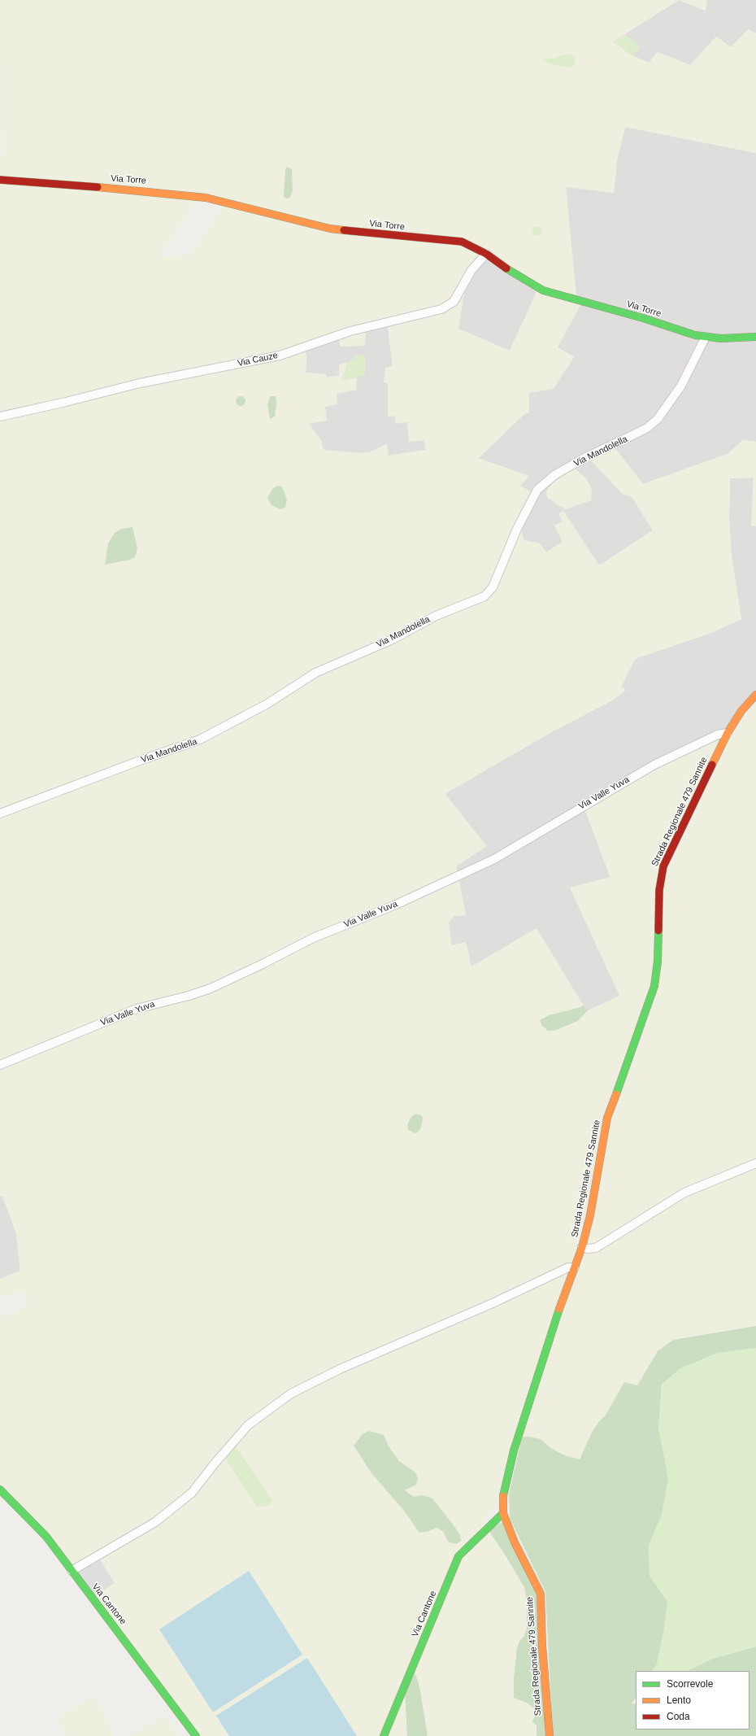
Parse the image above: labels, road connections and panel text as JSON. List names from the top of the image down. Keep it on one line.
{"streets":{"main road":["Via Torre","Strada Regionale 479 Sannite","Via Cantone"],"street":["Via Cauze","Via Mandolella","Via Valle Yuva"]},"crossings":[["Via Torre","Via Cauze"],["Via Torre","Via Mandolella"],["Via Valle Yuva","Strada Regionale 479 Sannite"],["Strada Regionale 479 Sannite","Via Cantone"]],"legend":["Scorrevole","Lento","Coda"]}
